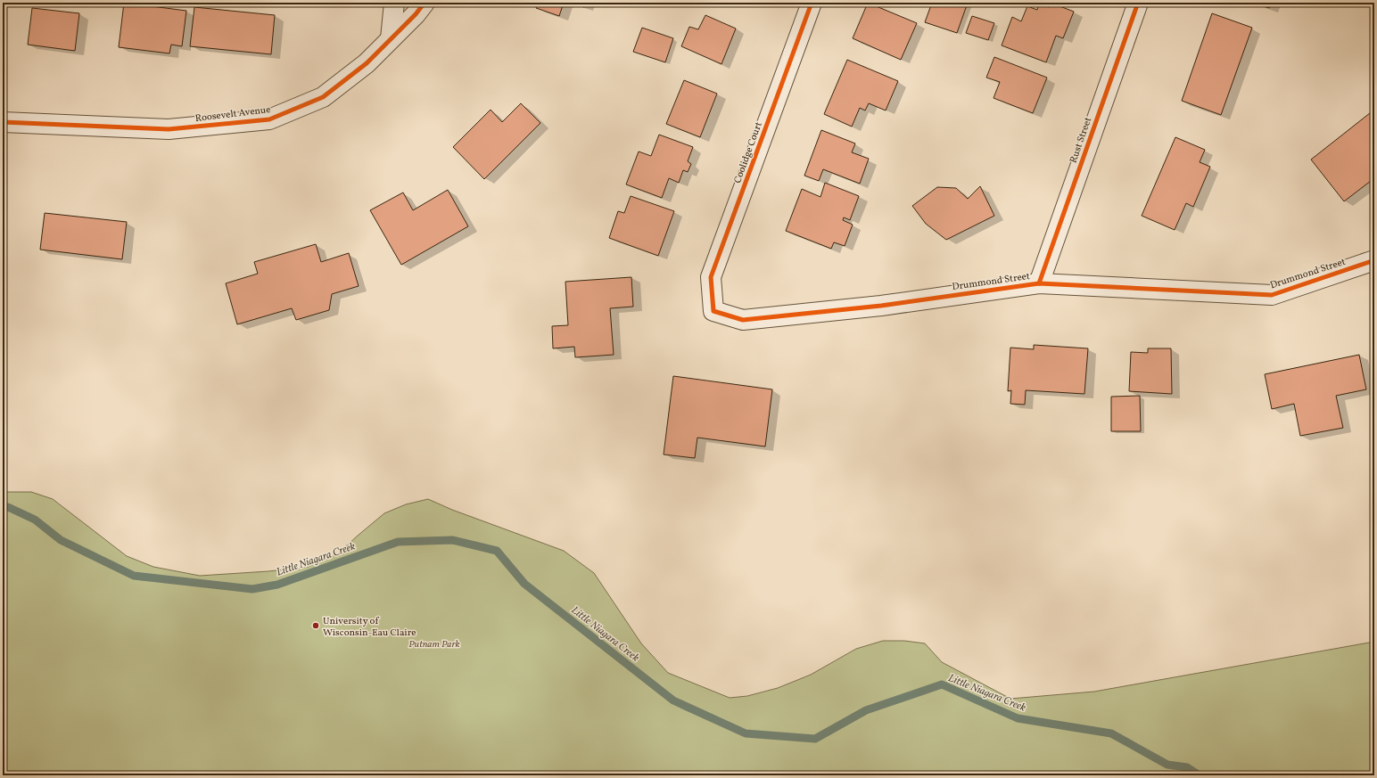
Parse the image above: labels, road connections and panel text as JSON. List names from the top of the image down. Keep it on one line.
{"streets":{"street":["Roosevelt Avenue","Rust Street","Coolidge Court","Drummond Street"]},"crossings":[["Rust Street","Drummond Street"],["Coolidge Court","Drummond Street"]],"water":["Little Niagara Creek"],"parks":["Putnam Park"],"places":["University of Wisconsin-Eau Claire"]}
